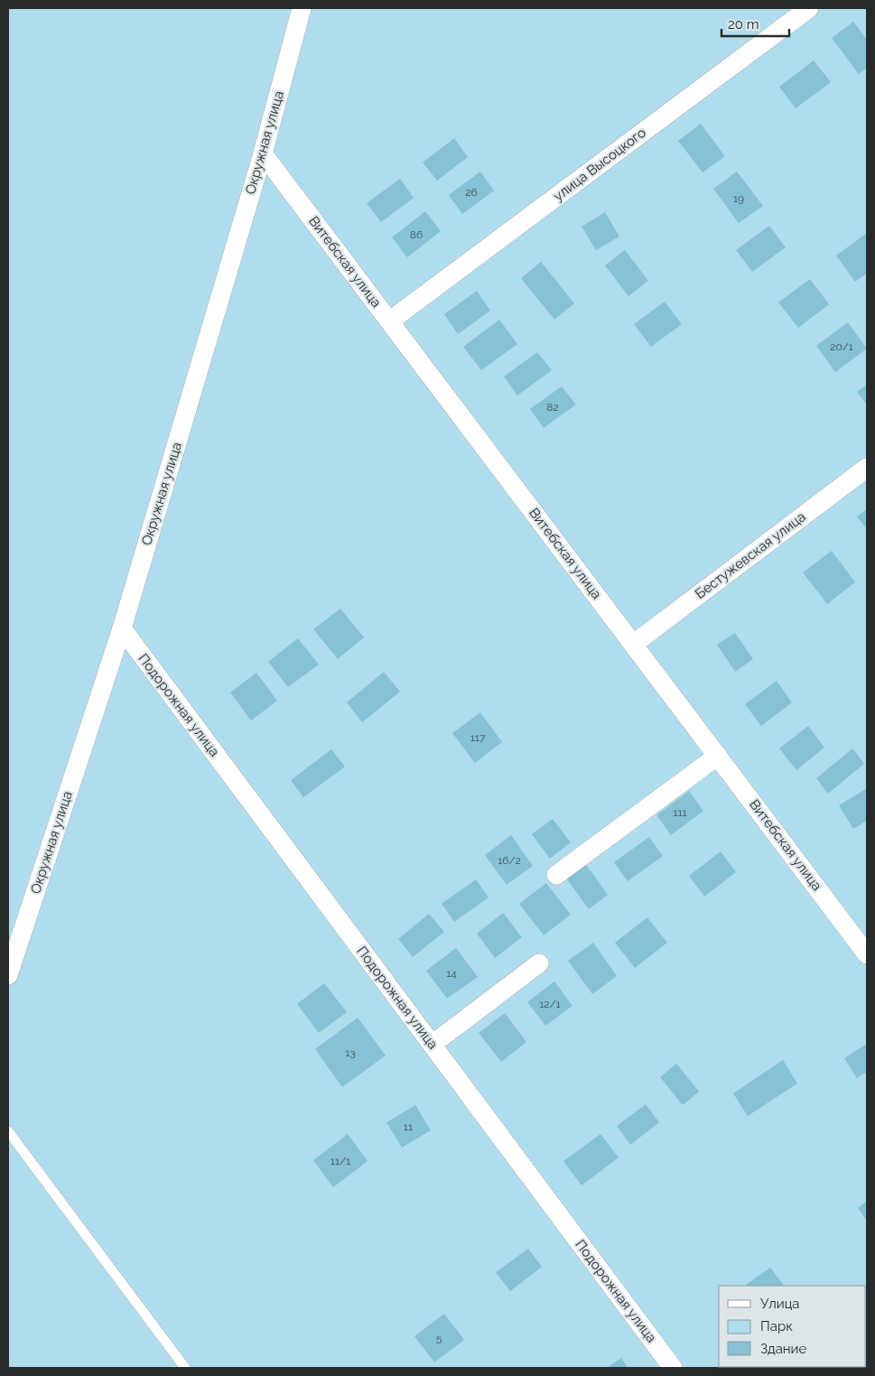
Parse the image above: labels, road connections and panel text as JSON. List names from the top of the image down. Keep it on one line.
{"streets":{"street":["Окружная улица","улица Высоцкого","Витебская улица","Бестужевская улица","Подорожная улица"]},"crossings":[["Окружная улица","Витебская улица"],["Окружная улица","Подорожная улица"],["улица Высоцкого","Витебская улица"],["Витебская улица","Бестужевская улица"]],"house_numbers":["26","19","86","20/1","82","117","111","16/2","14","12/1","13","11","11/1","5"],"legend":["Улица","Парк","Здание"],"scale_bar":"20 m"}
